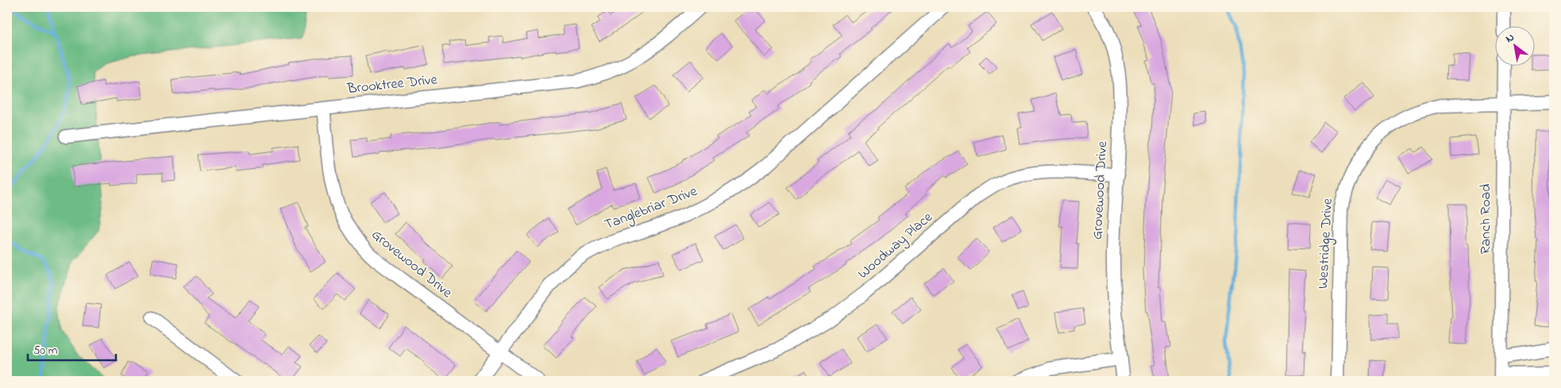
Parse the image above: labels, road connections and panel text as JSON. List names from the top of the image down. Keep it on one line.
{"streets":{"street":["Brooktree Drive","Grovewood Drive","Tanglebriar Drive","Ranch Road","Westridge Drive","Woodway Place"]},"crossings":[["Brooktree Drive","Grovewood Drive"],["Grovewood Drive","Tanglebriar Drive"],["Grovewood Drive","Woodway Place"],["Ranch Road","Westridge Drive"]],"scale_bar":"50 m","north":"top left"}
